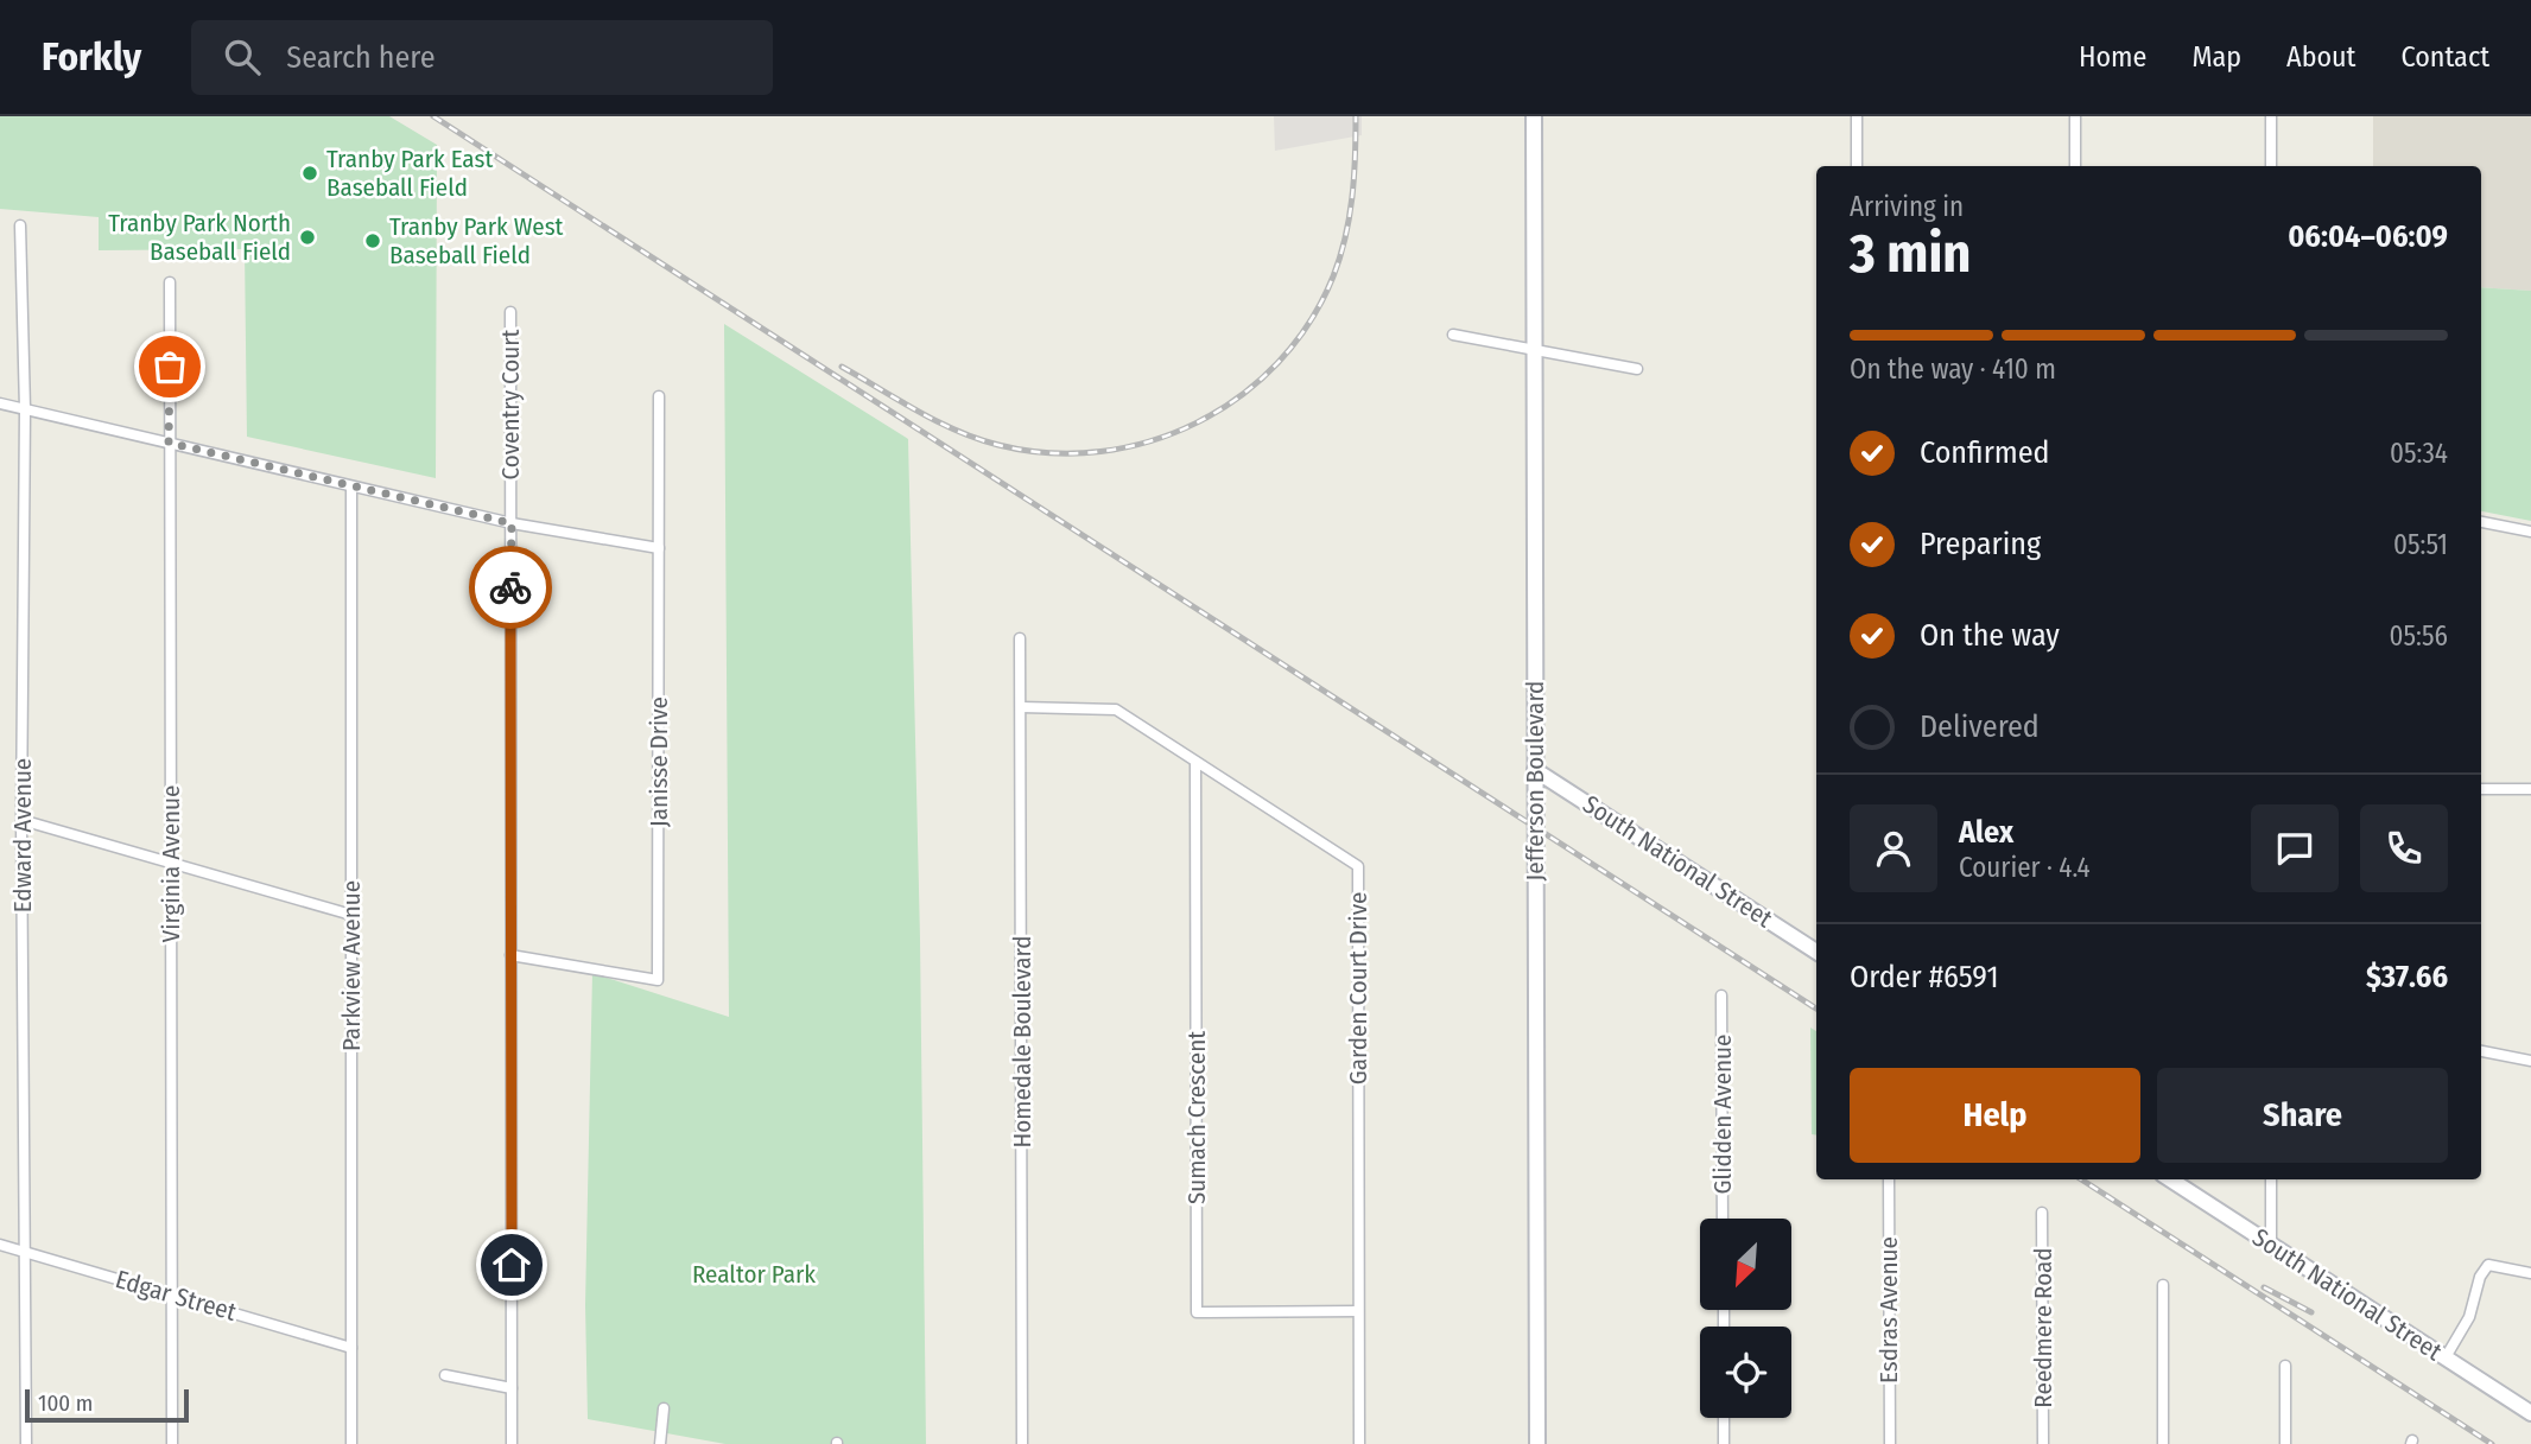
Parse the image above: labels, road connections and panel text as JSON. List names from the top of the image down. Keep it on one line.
{"streets":{"street":["Coventry Court","Janisse Drive","Jefferson Boulevard","Edward Avenue","South National Street","Virginia Avenue","Parkview Avenue","Garden Court Drive","Homedale Boulevard","Glidden Avenue","Sumach Crescent","Edgar Street","Esdras Avenue","Reedmere Road"]},"crossings":[["Coventry Court","Janisse Drive"],["Jefferson Boulevard","South National Street"],["Edward Avenue","Edgar Street"],["Virginia Avenue","Edgar Street"],["Parkview Avenue","Edgar Street"],["Garden Court Drive","Homedale Boulevard"],["Garden Court Drive","Sumach Crescent"]],"parks":["Realtor Park"],"places":["Tranby Park East Baseball Field","Tranby Park North Baseball Field","Tranby Park West Baseball Field"],"scale_bar":"100 m","north":"bottom left","page":{"header":"Forkly","search":"Search here","nav":["Home","Map","About","Contact"],"heading":["3 min","Arriving in","06:04–06:09"],"panel":["Alex","Courier · 4.4","Order #6591","$37.66"],"bar":"On the way · 410 m","list":[["Confirmed","05:34"],["Preparing","05:51"],["On the way","05:56"],"Delivered"],"buttons":["Help","Share"],"scale":"100 m"}}
